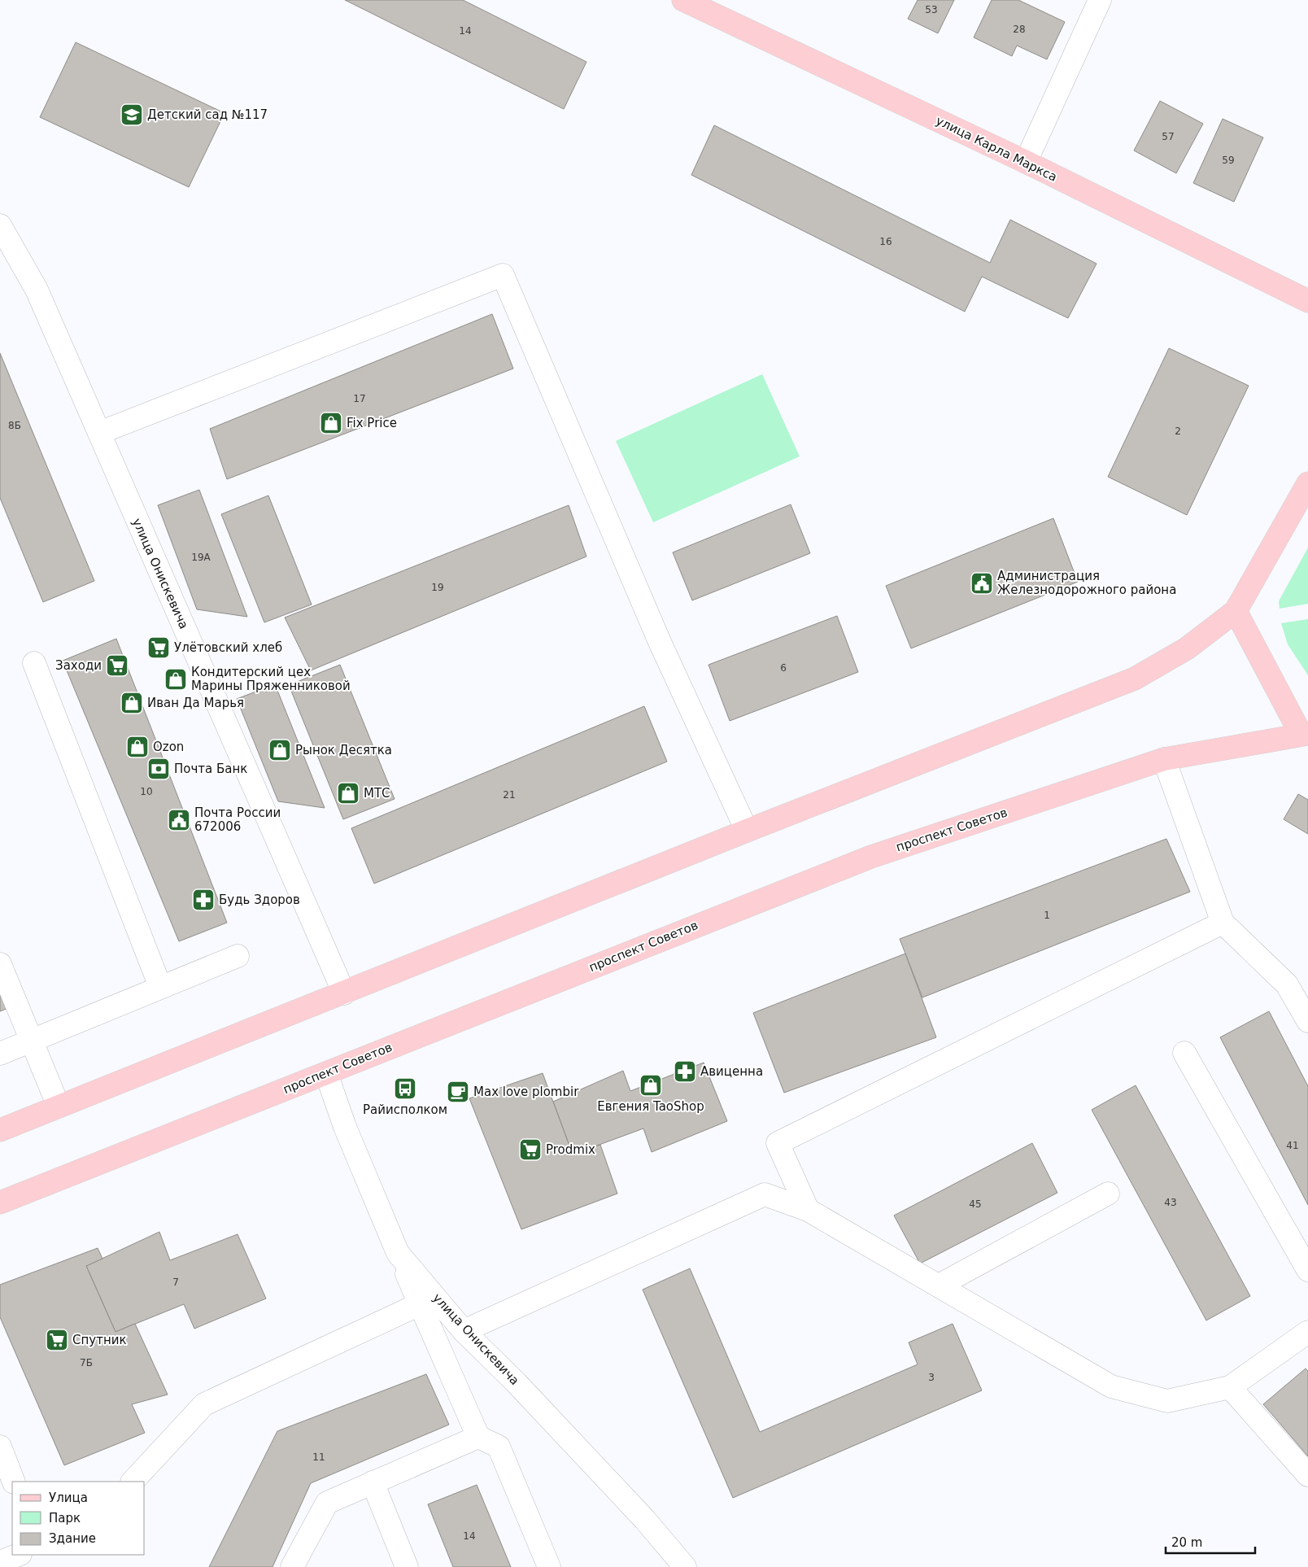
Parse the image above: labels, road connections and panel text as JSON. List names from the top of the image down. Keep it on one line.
{"streets":{"main road":["улица Карла Маркса","проспект Советов"],"street":["улица Онискевича"]},"crossings":[["улица Онискевича","проспект Советов"]],"places":{"school or university":["Детский сад №117"],"shop":["Fix Price","Кондитерский цех Марины Пряженниковой","Иван Да Марья","Ozon","Рынок Десятка","МТС","Евгения TaoShop"],"public building":["Администрация Железнодорожного района","Почта России 672006"],"supermarket":["Улётовский хлеб","Заходи","Prodmix","Спутник"],"bank":["Почта Банк"],"pharmacy":["Будь Здоров","Авиценна"],"bus stop":["Райисполком"],"cafe":["Max love plombir"]},"house_numbers":["53","28","14","57","59","16","17","8Б","2","19А","19","6","10","21","1","41","43","45","7","7Б","3","11","14"],"legend":["Улица","Парк","Здание"],"scale_bar":"20 m"}
